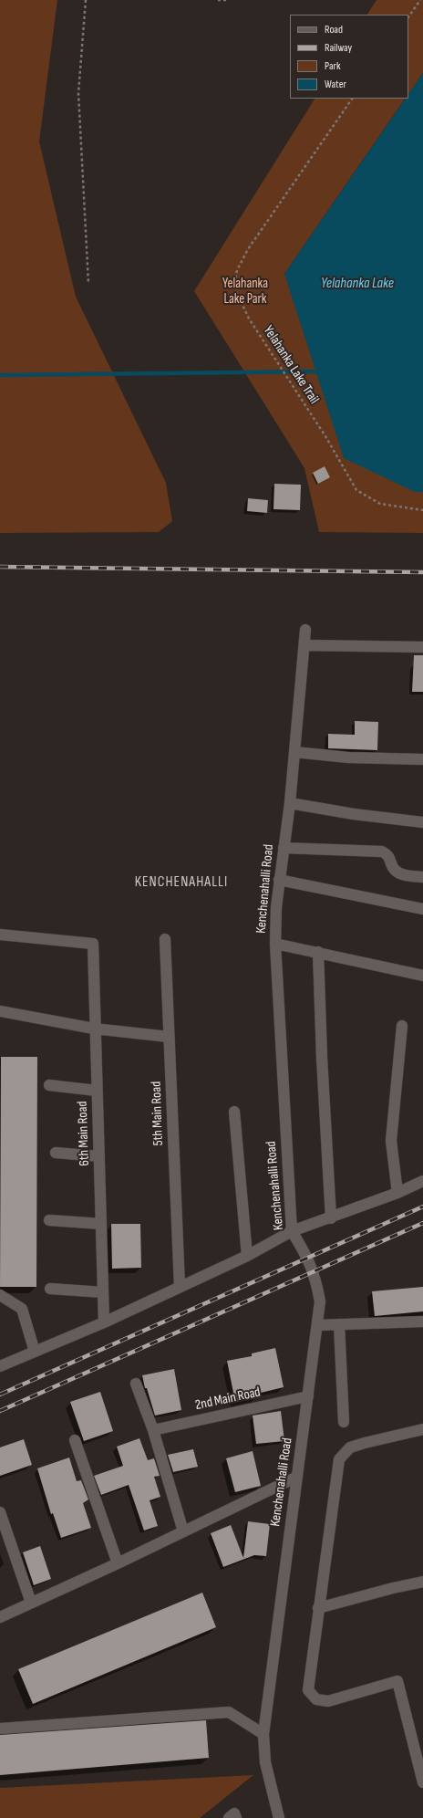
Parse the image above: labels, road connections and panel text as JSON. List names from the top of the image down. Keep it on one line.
{"streets":{"street":["Kenchenahalli Road","5th Main Road","6th Main Road","2nd Main Road"],"path":["Yelahanka Lake Trail"]},"crossings":[["Kenchenahalli Road","2nd Main Road"]],"districts":["KENCHENAHALLI"],"water":["Yelahanka Lake"],"parks":["Yelahanka Lake Park"],"legend":["Road","Railway","Park","Water"]}
